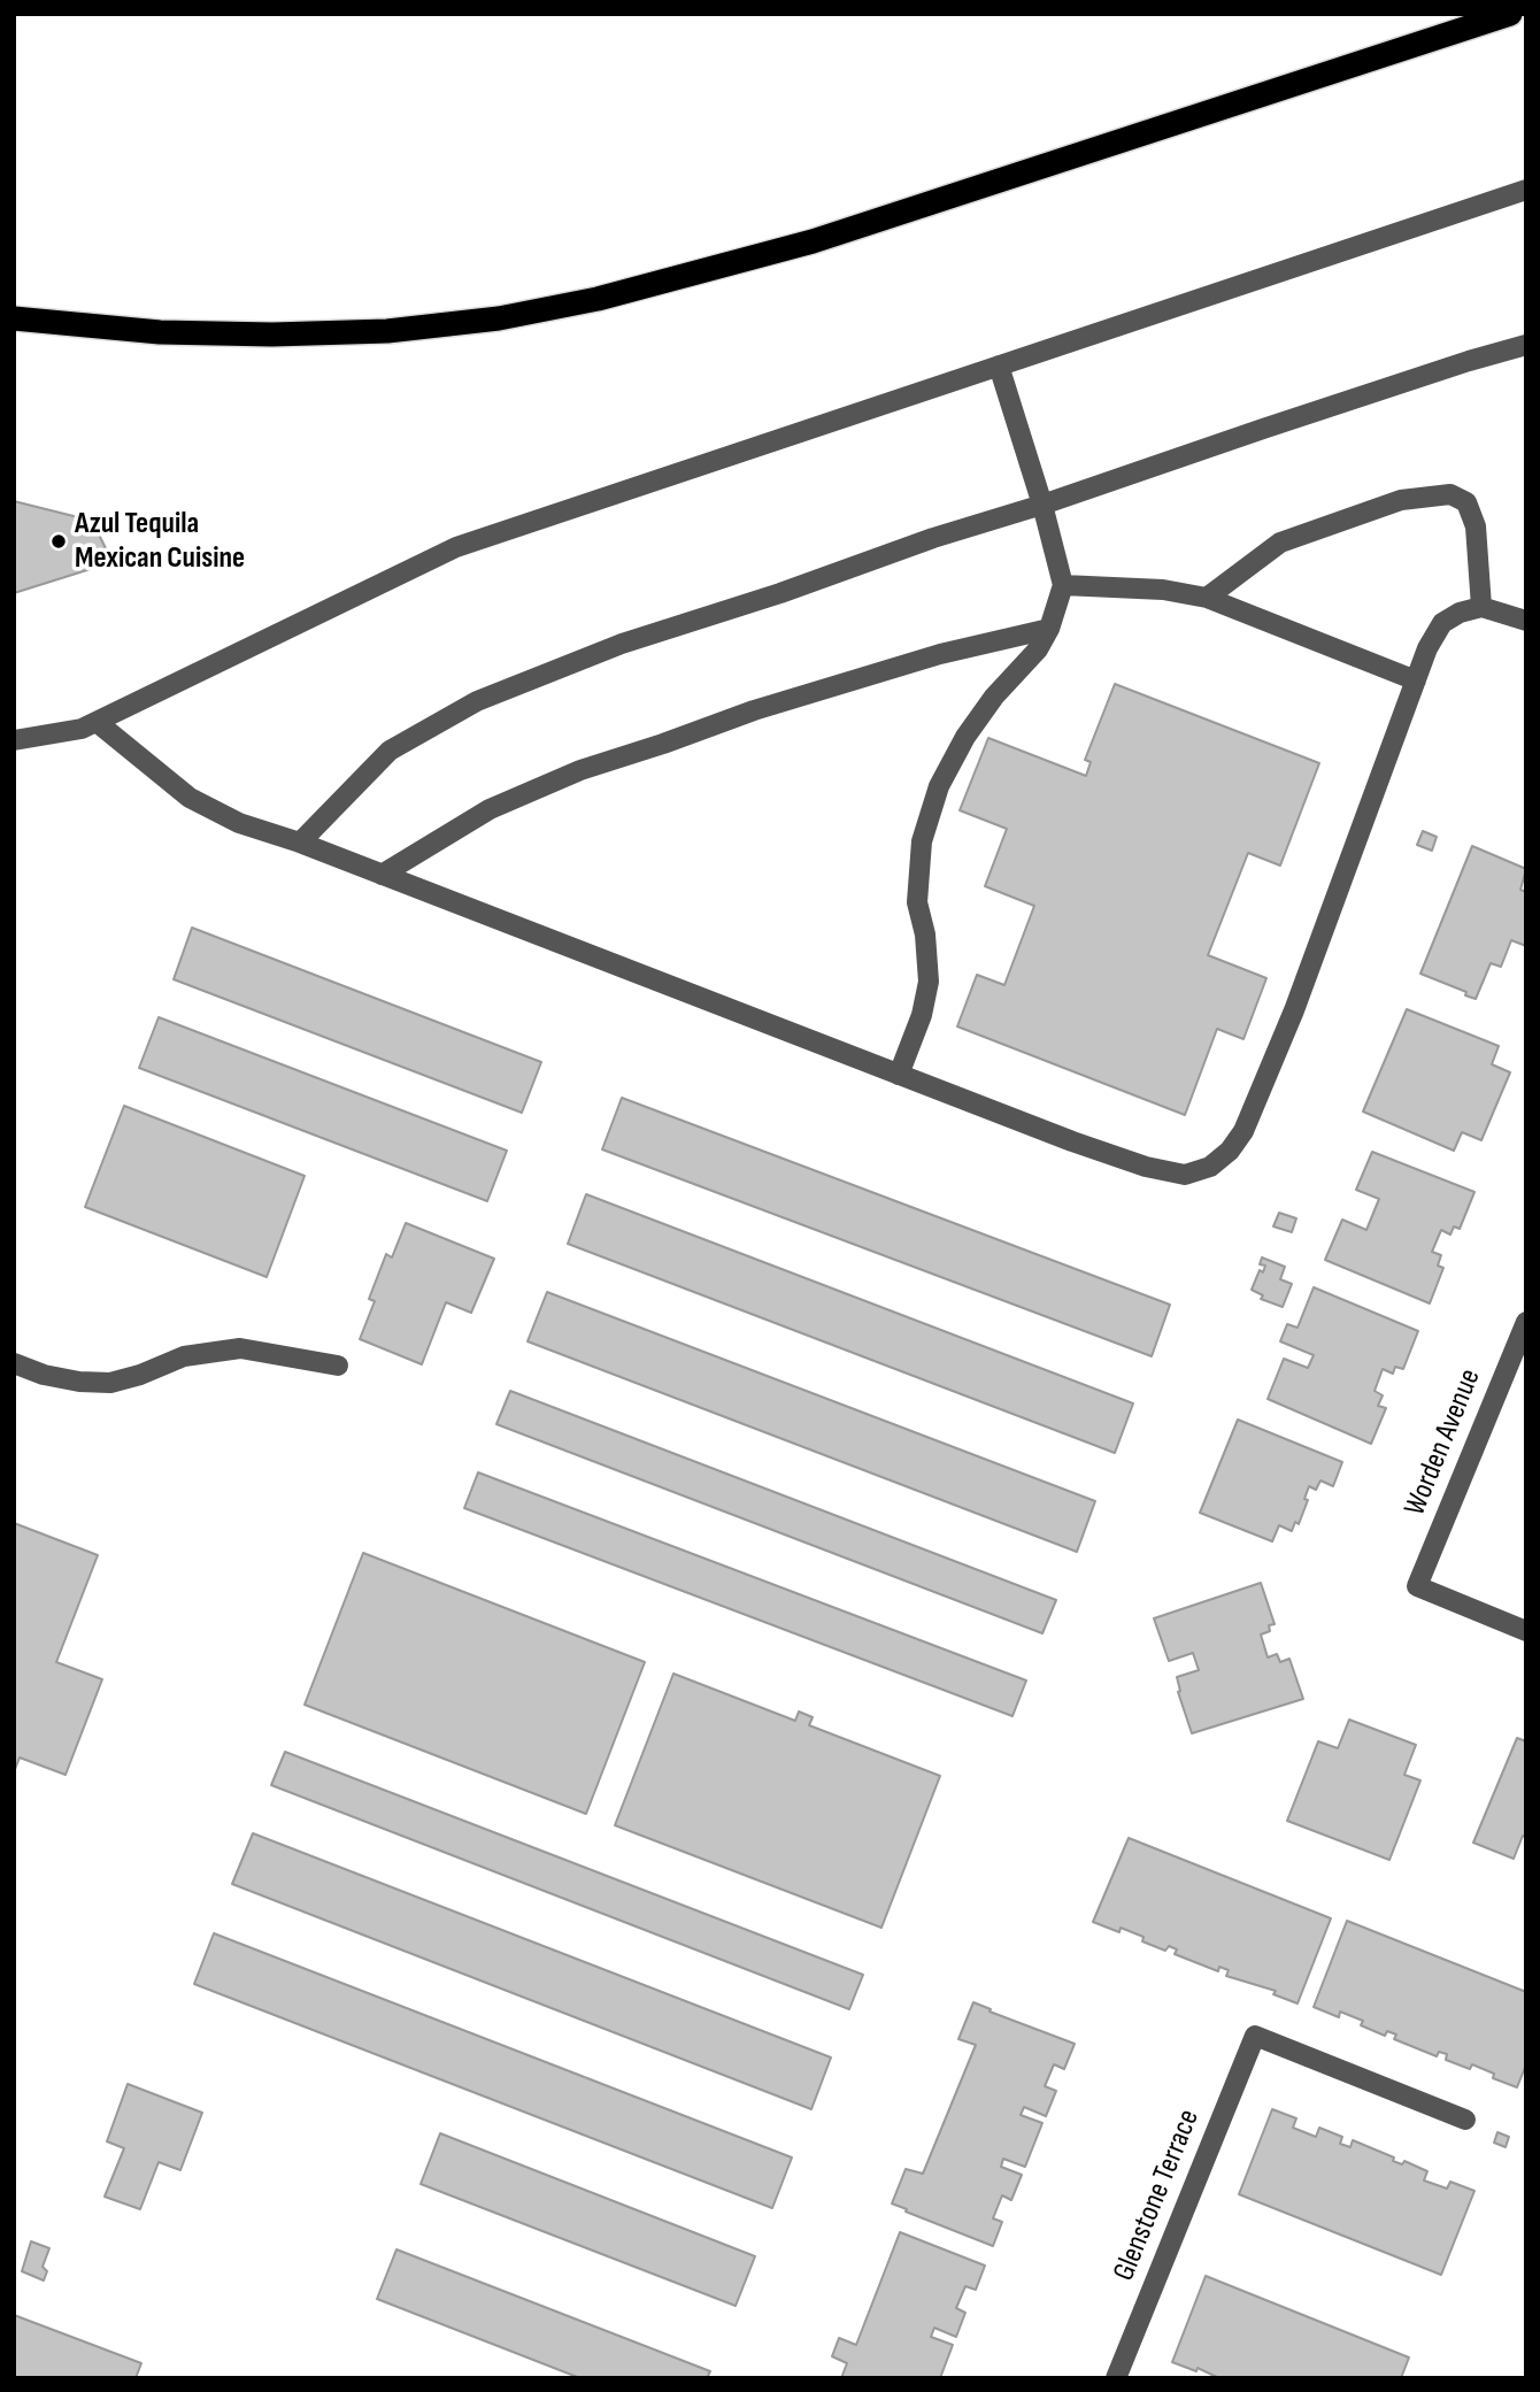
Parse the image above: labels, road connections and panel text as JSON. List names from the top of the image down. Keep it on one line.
{"streets":{"street":["Worden Avenue","Glenstone Terrace"]},"places":["Azul Tequila Mexican Cuisine"]}
